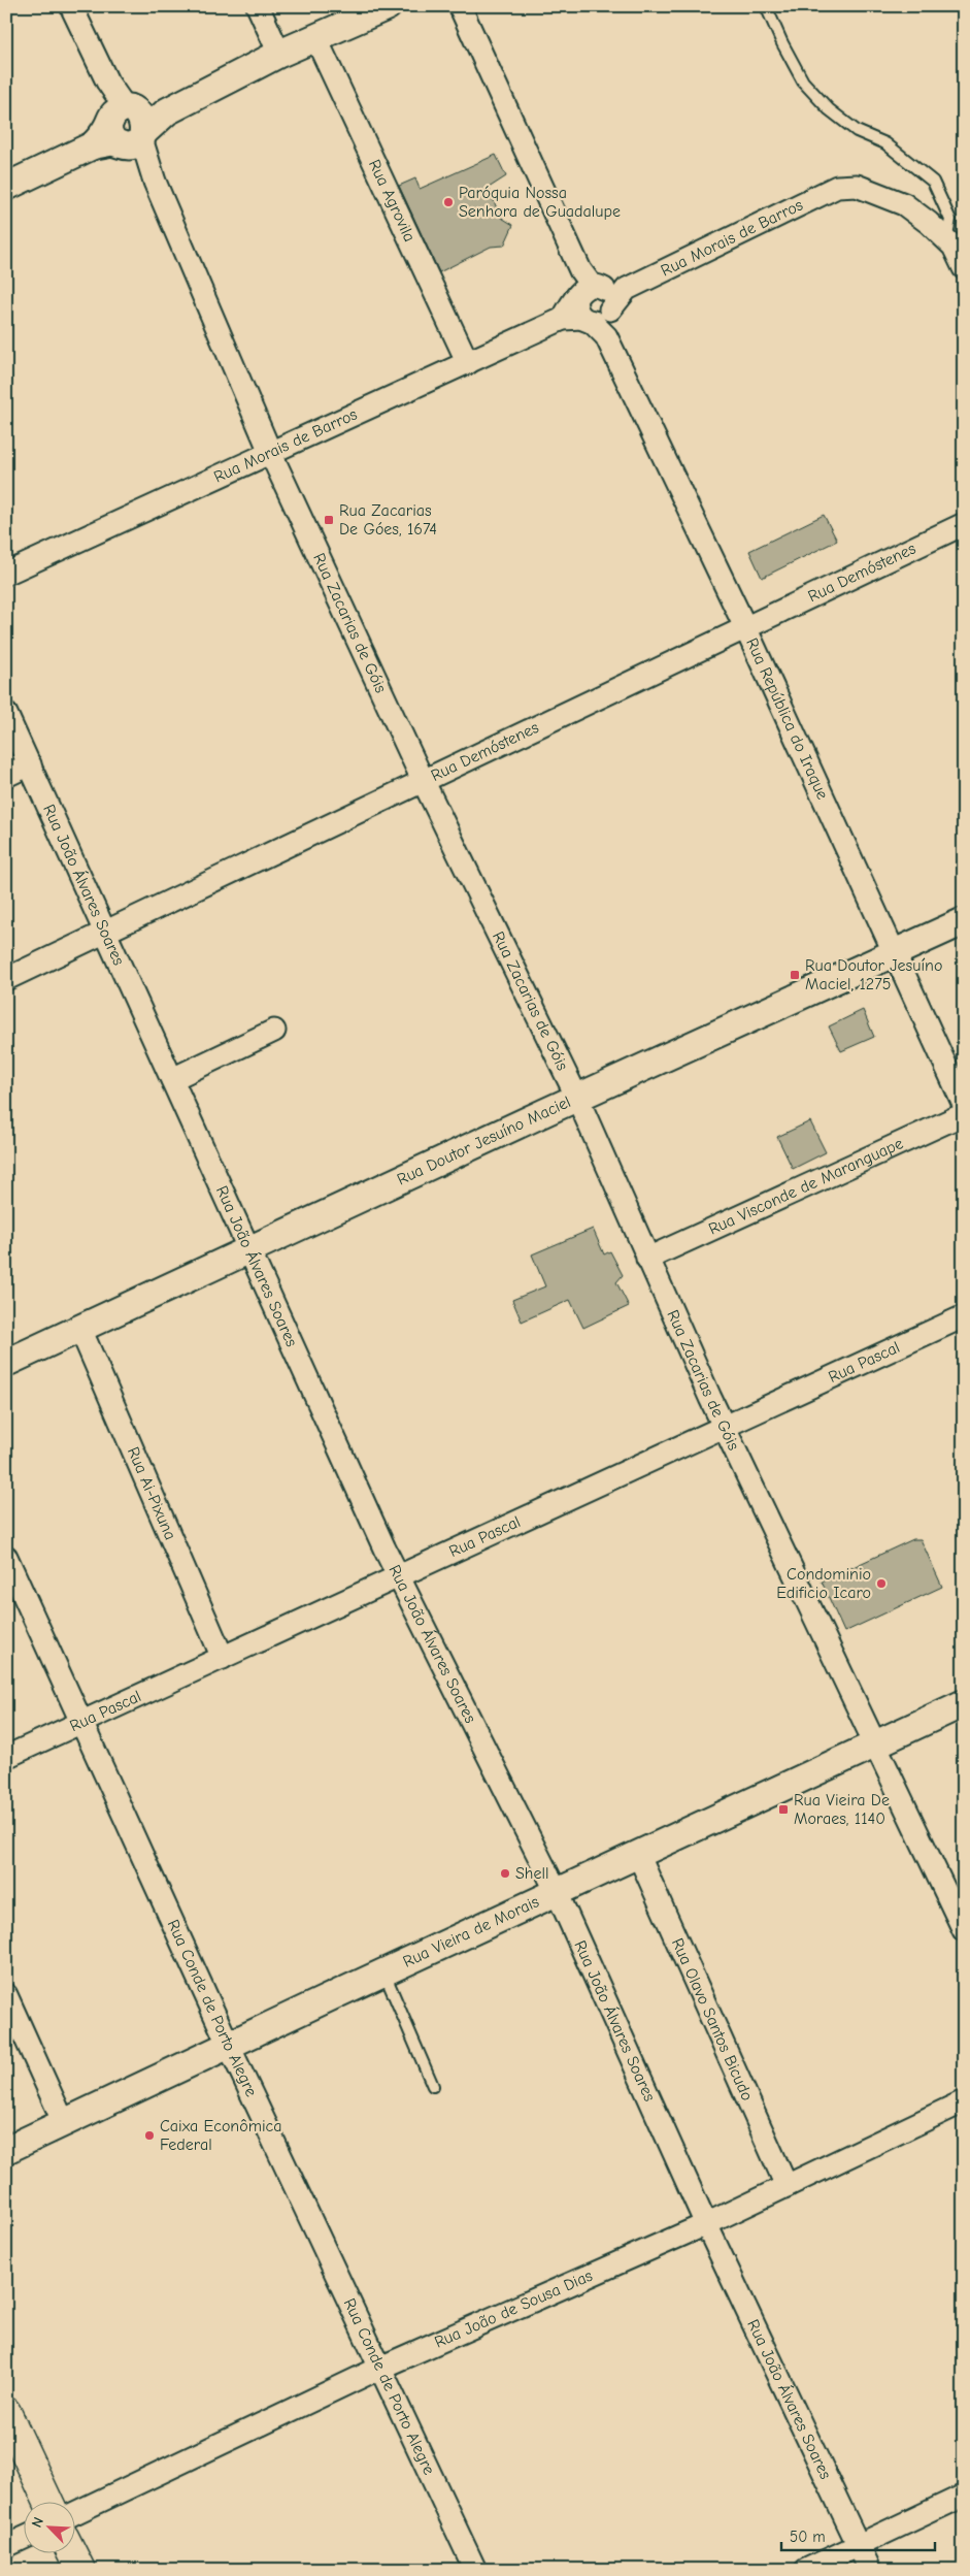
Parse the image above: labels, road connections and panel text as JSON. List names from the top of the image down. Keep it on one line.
{"streets":{"street":["Rua Agrovila","Rua Morais de Barros","Rua Demóstenes","Rua Zacarias de Góis","Rua República do Iraque","Rua João Álvares Soares","Rua Doutor Jesuíno Maciel","Rua Visconde de Maranguape","Rua Pascal","Rua Ai-Pixuna","Rua Vieira de Morais","Rua Conde de Porto Alegre","Rua Olavo Santos Bicudo","Rua João de Sousa Dias"]},"crossings":[["Rua Agrovila","Rua Morais de Barros"],["Rua Morais de Barros","Rua Zacarias de Góis"],["Rua Morais de Barros","Rua República do Iraque"],["Rua Demóstenes","Rua Zacarias de Góis"],["Rua Demóstenes","Rua República do Iraque"],["Rua Demóstenes","Rua João Álvares Soares"],["Rua Zacarias de Góis","Rua Doutor Jesuíno Maciel"],["Rua Zacarias de Góis","Rua Visconde de Maranguape"],["Rua Zacarias de Góis","Rua Pascal"],["Rua Zacarias de Góis","Rua Vieira de Morais"],["Rua República do Iraque","Rua Doutor Jesuíno Maciel"],["Rua João Álvares Soares","Rua Doutor Jesuíno Maciel"],["Rua João Álvares Soares","Rua Pascal"],["Rua João Álvares Soares","Rua Vieira de Morais"],["Rua João Álvares Soares","Rua João de Sousa Dias"],["Rua Doutor Jesuíno Maciel","Rua Ai-Pixuna"],["Rua Pascal","Rua Ai-Pixuna"],["Rua Pascal","Rua Conde de Porto Alegre"],["Rua Vieira de Morais","Rua Conde de Porto Alegre"],["Rua Vieira de Morais","Rua Olavo Santos Bicudo"],["Rua Conde de Porto Alegre","Rua João de Sousa Dias"],["Rua Olavo Santos Bicudo","Rua João de Sousa Dias"]],"places":{"other":["Paróquia Nossa Senhora de Guadalupe","Condominio Edificio Icaro","Shell","Caixa Econômica Federal"],"transit":["Rua Zacarias De Góes, 1674","Rua Doutor Jesuíno Maciel, 1275","Rua Vieira De Moraes, 1140"]},"scale_bar":"50 m","north":"top left"}
